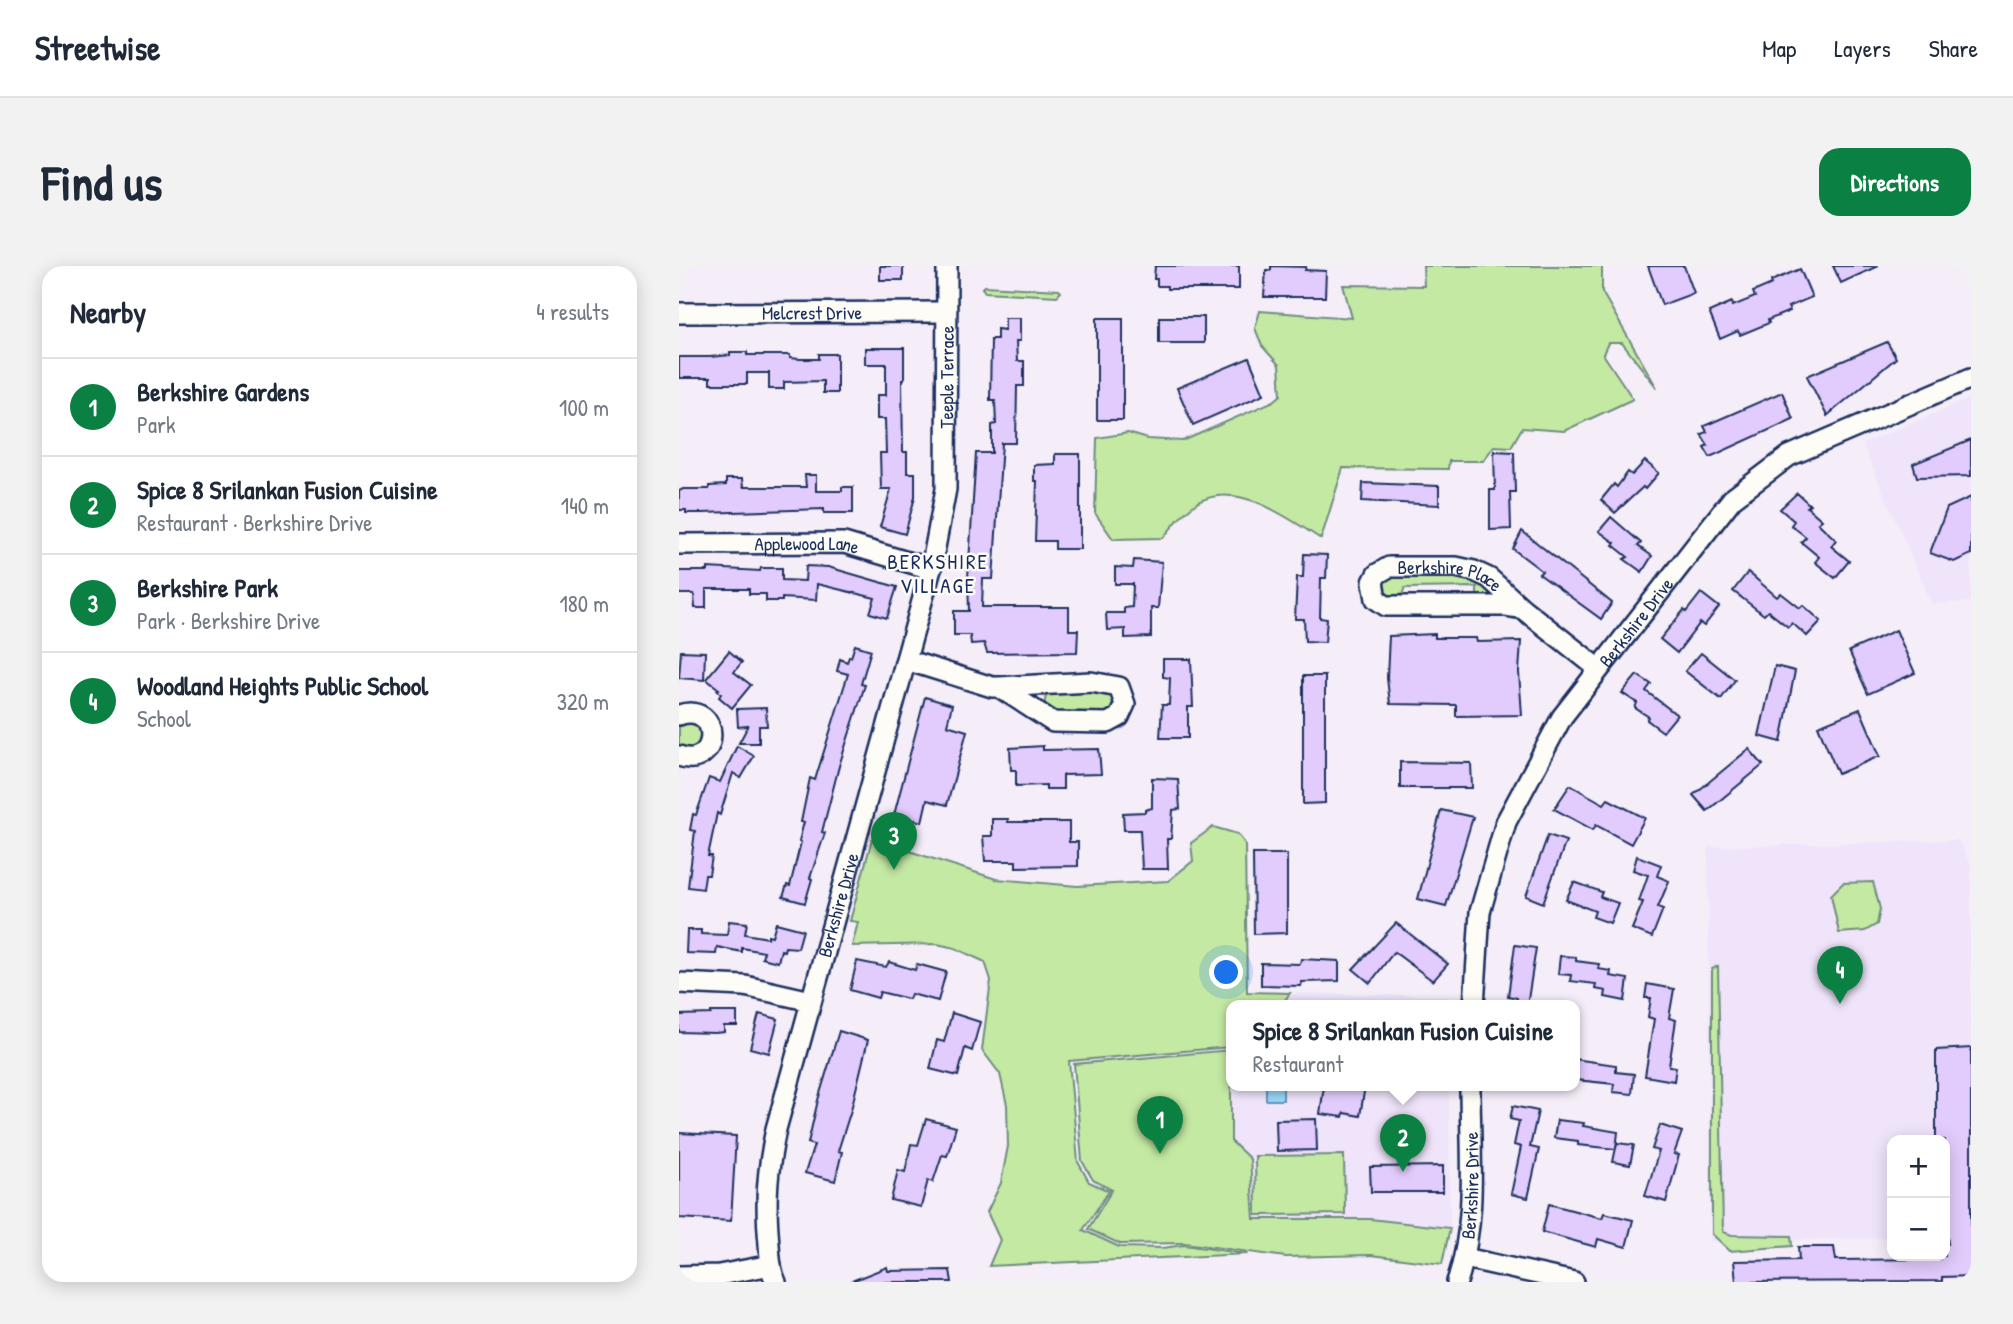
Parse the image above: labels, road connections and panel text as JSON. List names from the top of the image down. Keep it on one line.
{"streets":{"street":["Melcrest Drive","Teeple Terrace","Applewood Lane","Berkshire Place","Berkshire Drive"]},"crossings":[["Melcrest Drive","Teeple Terrace"],["Teeple Terrace","Berkshire Drive"],["Applewood Lane","Berkshire Drive"],["Berkshire Place","Berkshire Drive"]],"districts":["BERKSHIRE VILLAGE"],"page":{"header":"Streetwise","nav":["Map","Layers","Share"],"buttons":"Directions","title":"Find us","heading":["Nearby","4 results"],"list":[{"mark":"1","name":"Berkshire Gardens","note":"Park","value":"100 m"},{"mark":"2","name":"Spice 8 Srilankan Fusion Cuisine","note":"Restaurant · Berkshire Drive","value":"140 m"},{"mark":"3","name":"Berkshire Park","note":"Park · Berkshire Drive","value":"180 m"},{"mark":"4","name":"Woodland Heights Public School","note":"School","value":"320 m"}],"pins":["3","4","1","2"],"popup":["Spice 8 Srilankan Fusion Cuisine","Restaurant"],"map_buttons":["+","−"]}}
